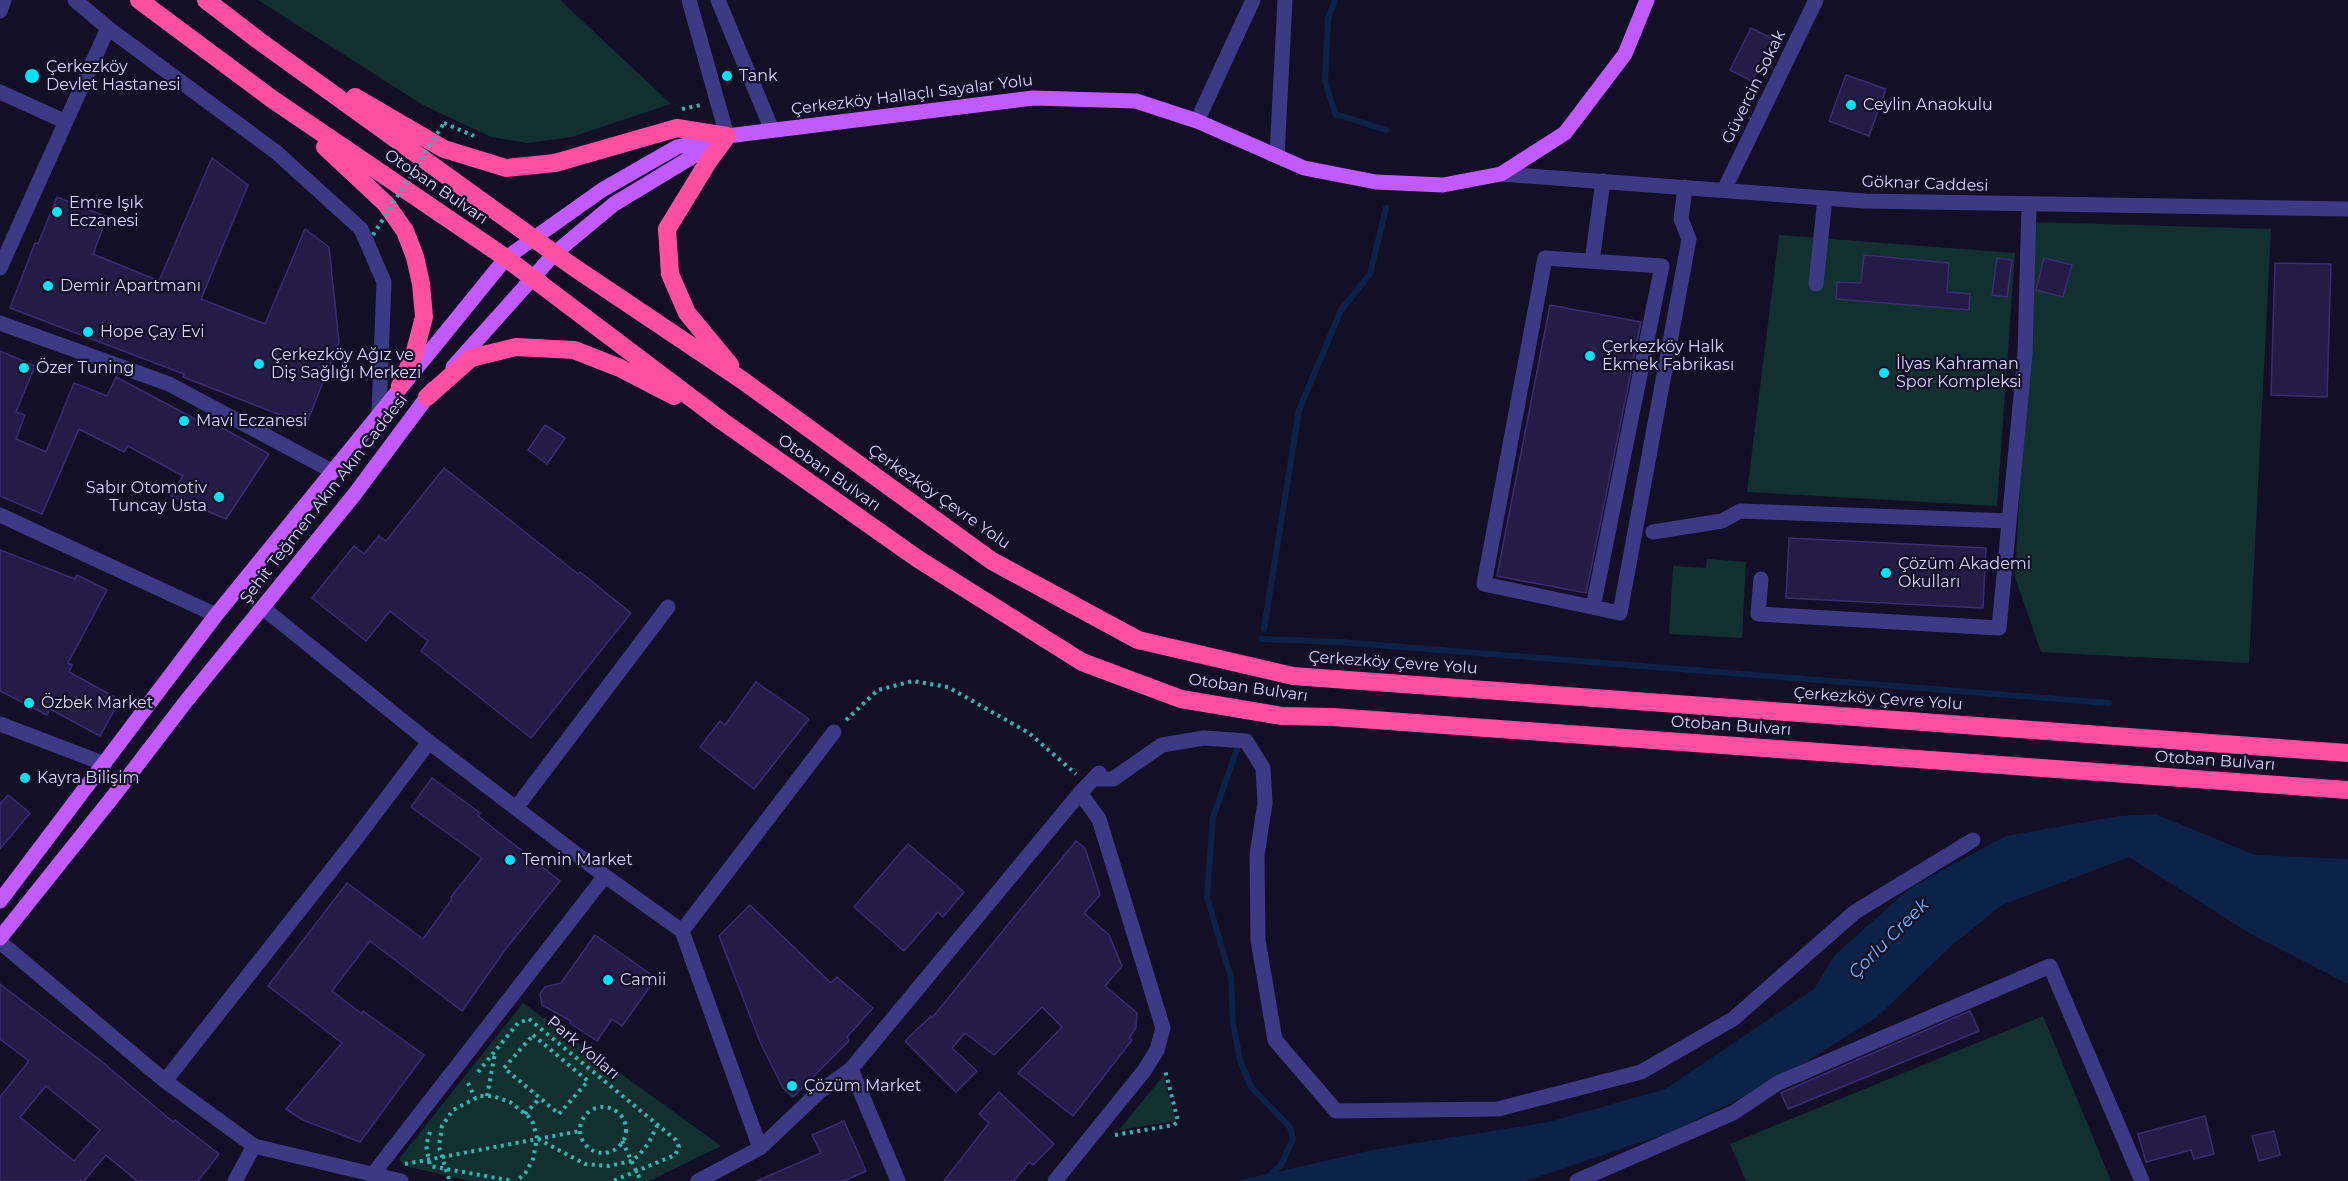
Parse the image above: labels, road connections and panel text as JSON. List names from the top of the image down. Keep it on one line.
{"streets":{"highway":["Otoban Bulvarı","Çerkezköy Çevre Yolu"],"main road":["Çerkezköy Hallaçlı Sayalar Yolu","Şehit Teğmen Akın Akın Caddesi"],"street":["Güvercin Sokak","Göknar Caddesi"],"path":["Park Yolları"]},"crossings":[["Güvercin Sokak","Göknar Caddesi"],["Çerkezköy Hallaçlı Sayalar Yolu","Göknar Caddesi"],["Çerkezköy Hallaçlı Sayalar Yolu","Otoban Bulvarı"],["Çerkezköy Hallaçlı Sayalar Yolu","Şehit Teğmen Akın Akın Caddesi"],["Otoban Bulvarı","Çerkezköy Çevre Yolu"],["Otoban Bulvarı","Şehit Teğmen Akın Akın Caddesi"],["Çerkezköy Çevre Yolu","Şehit Teğmen Akın Akın Caddesi"]],"water":["Çorlu Creek"],"places":["Çerkezköy Devlet Hastanesi","Tank","Ceylin Anaokulu","Emre Işık Eczanesi","Demir Apartmanı","Hope Çay Evi","Çerkezköy Halk Ekmek Fabrikası","Çerkezköy Ağız ve Diş Sağlığı Merkezi","Özer Tuning","İlyas Kahraman Spor Kompleksi","Mavi Eczanesi","Sabır Otomotiv Tuncay Usta","Çözüm Akademi Okulları","Özbek Market","Kayra Bilişim","Temin Market","Camii","Çözüm Market"]}
